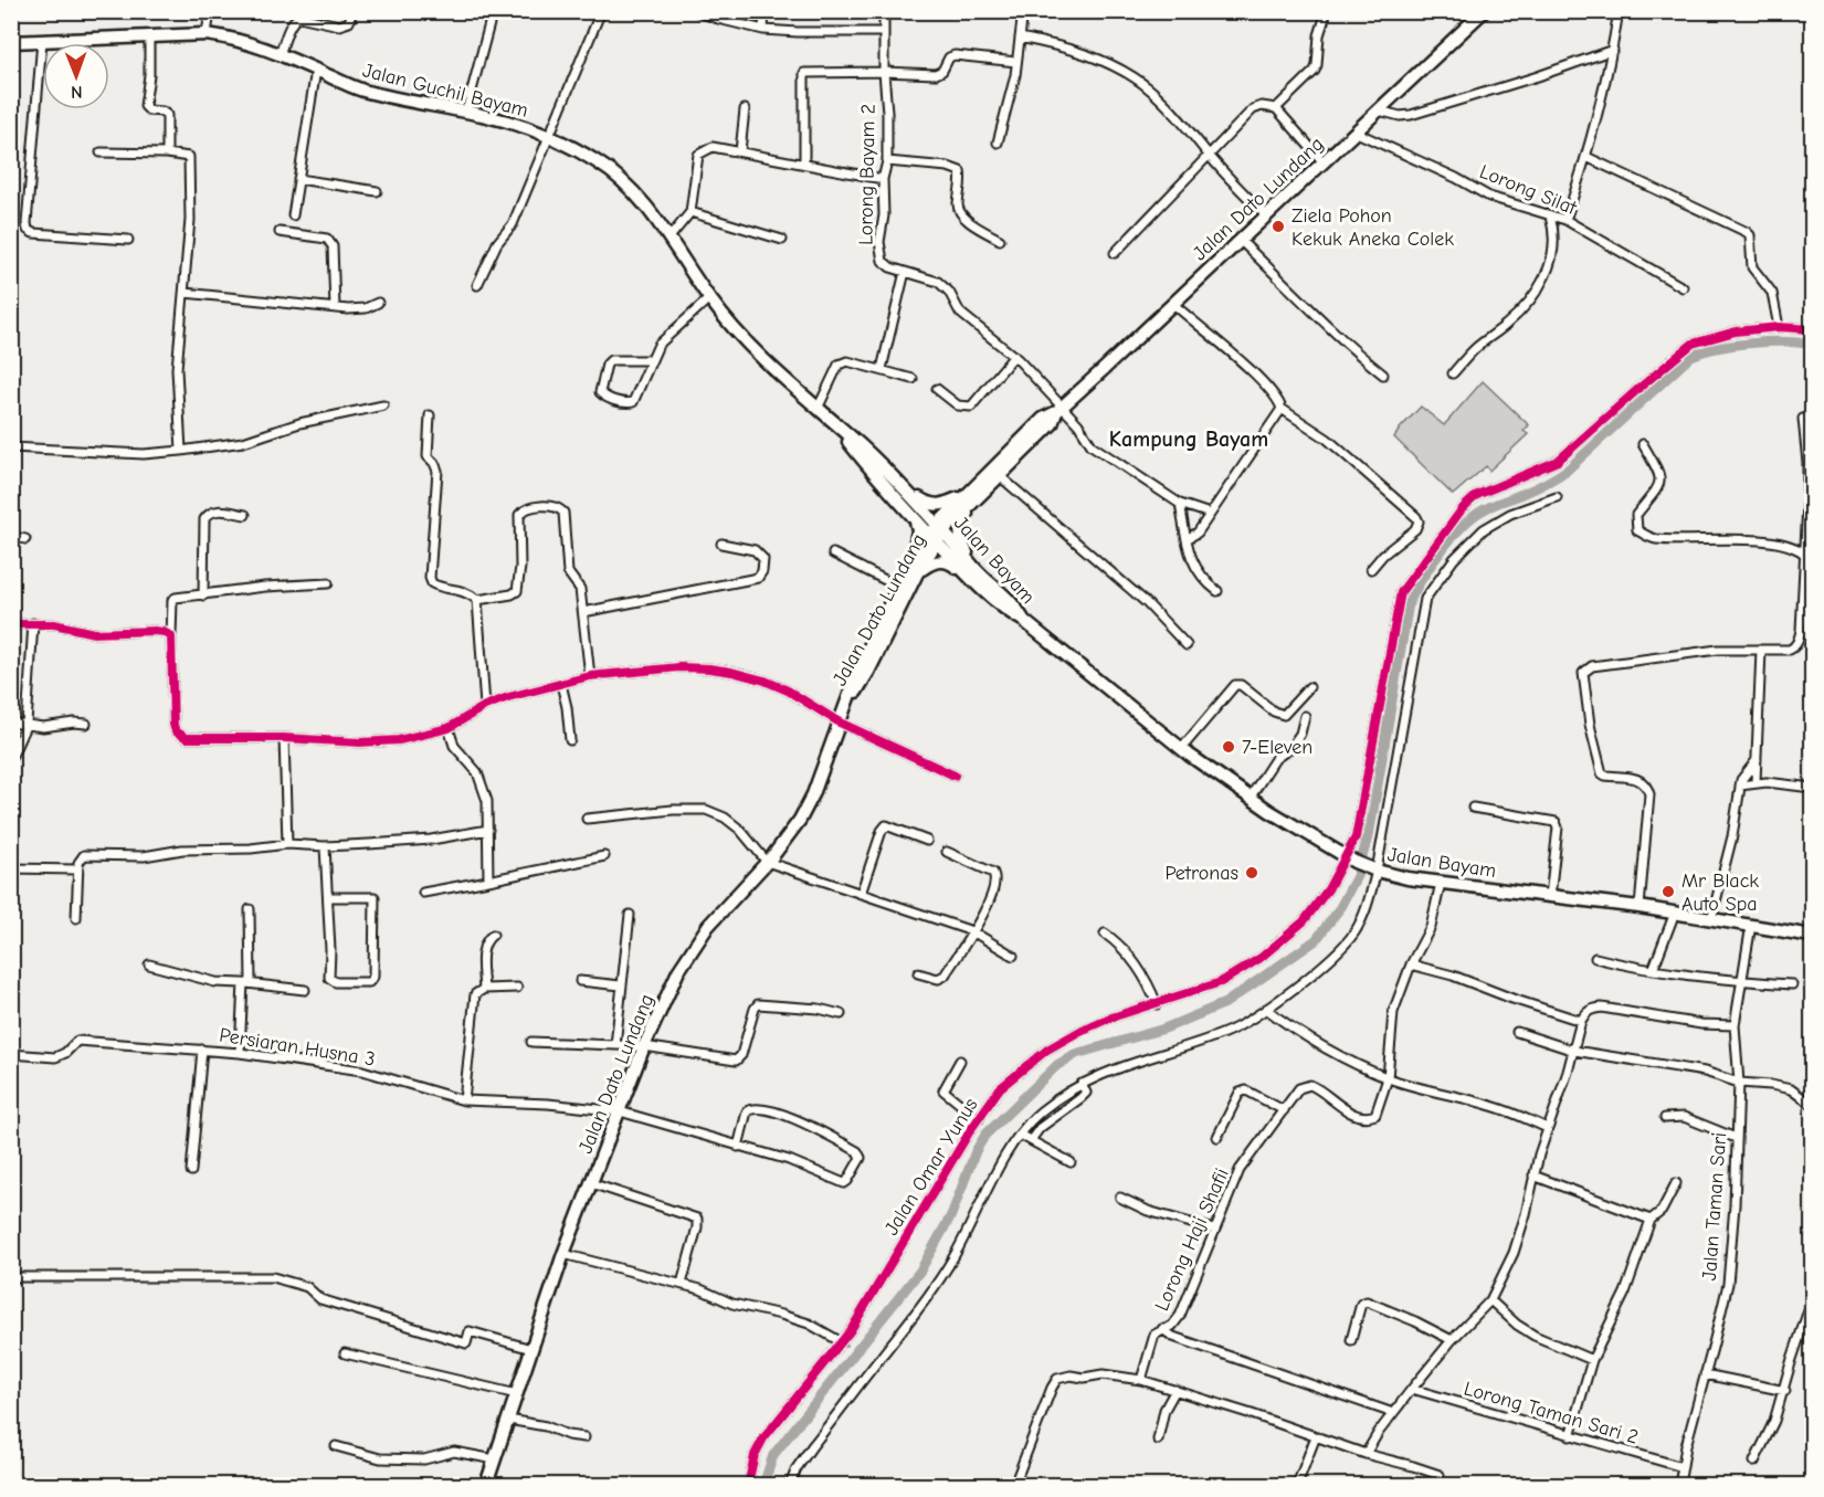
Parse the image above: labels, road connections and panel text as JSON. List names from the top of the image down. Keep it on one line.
{"streets":{"main road":["Jalan Guchil Bayam","Jalan Dato Lundang","Jalan Bayam"],"street":["Lorong Bayam 2","Lorong Silat","Persiaran Husna 3","Jalan Omar Yunus","Jalan Taman Sari","Lorong Haji Shafii","Lorong Taman Sari 2"]},"crossings":[["Jalan Guchil Bayam","Jalan Dato Lundang"],["Jalan Guchil Bayam","Jalan Bayam"],["Lorong Bayam 2","Jalan Dato Lundang"],["Lorong Silat","Jalan Dato Lundang"],["Jalan Dato Lundang","Jalan Bayam"],["Jalan Dato Lundang","Persiaran Husna 3"],["Jalan Bayam","Jalan Omar Yunus"],["Jalan Bayam","Jalan Taman Sari"],["Jalan Bayam","Lorong Haji Shafii"],["Jalan Taman Sari","Lorong Taman Sari 2"]],"districts":["Kampung Bayam"],"places":["Ziela Pohon Kekuk Aneka Colek","7-Eleven","Petronas","Mr Black Auto Spa"],"north":"bottom"}
